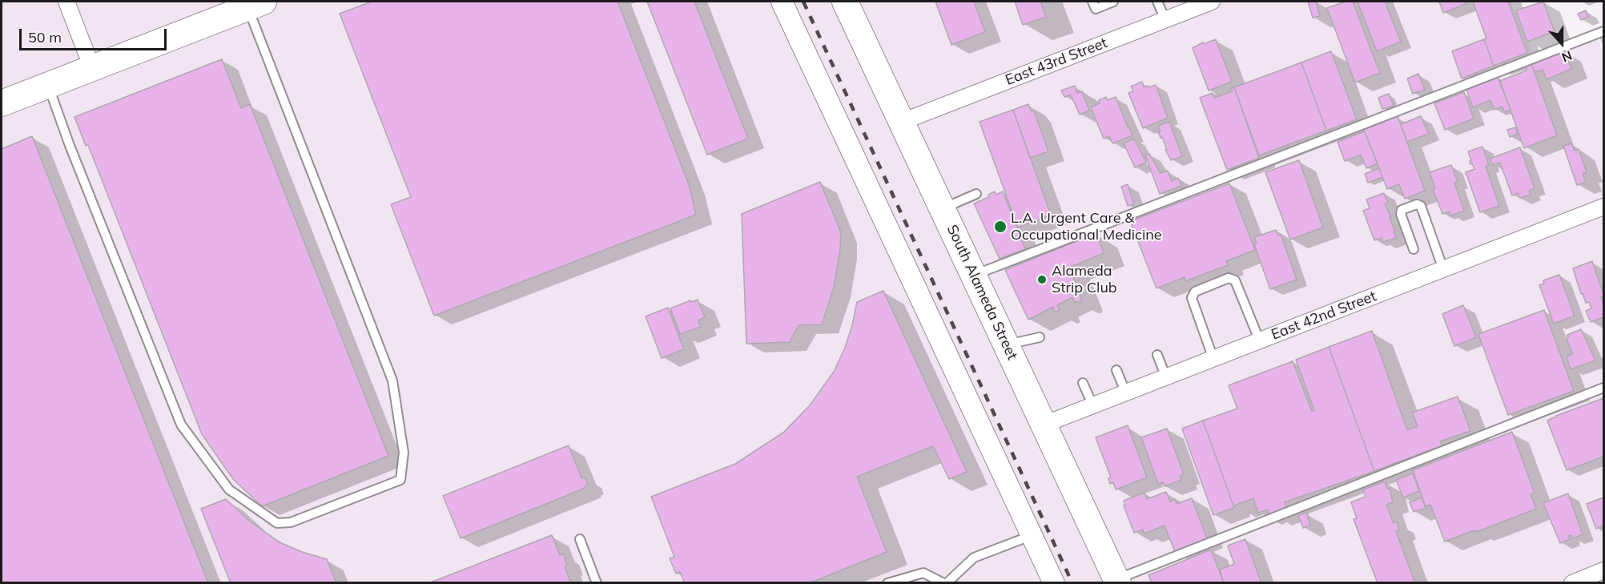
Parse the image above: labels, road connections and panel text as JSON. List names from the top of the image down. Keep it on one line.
{"streets":{"main road":["South Alameda Street"],"street":["East 43rd Street","East 42nd Street"]},"crossings":[["East 43rd Street","South Alameda Street"],["South Alameda Street","East 42nd Street"]],"places":["L.A. Urgent Care & Occupational Medicine","Alameda Strip Club"],"scale_bar":"50 m","north":"bottom"}
